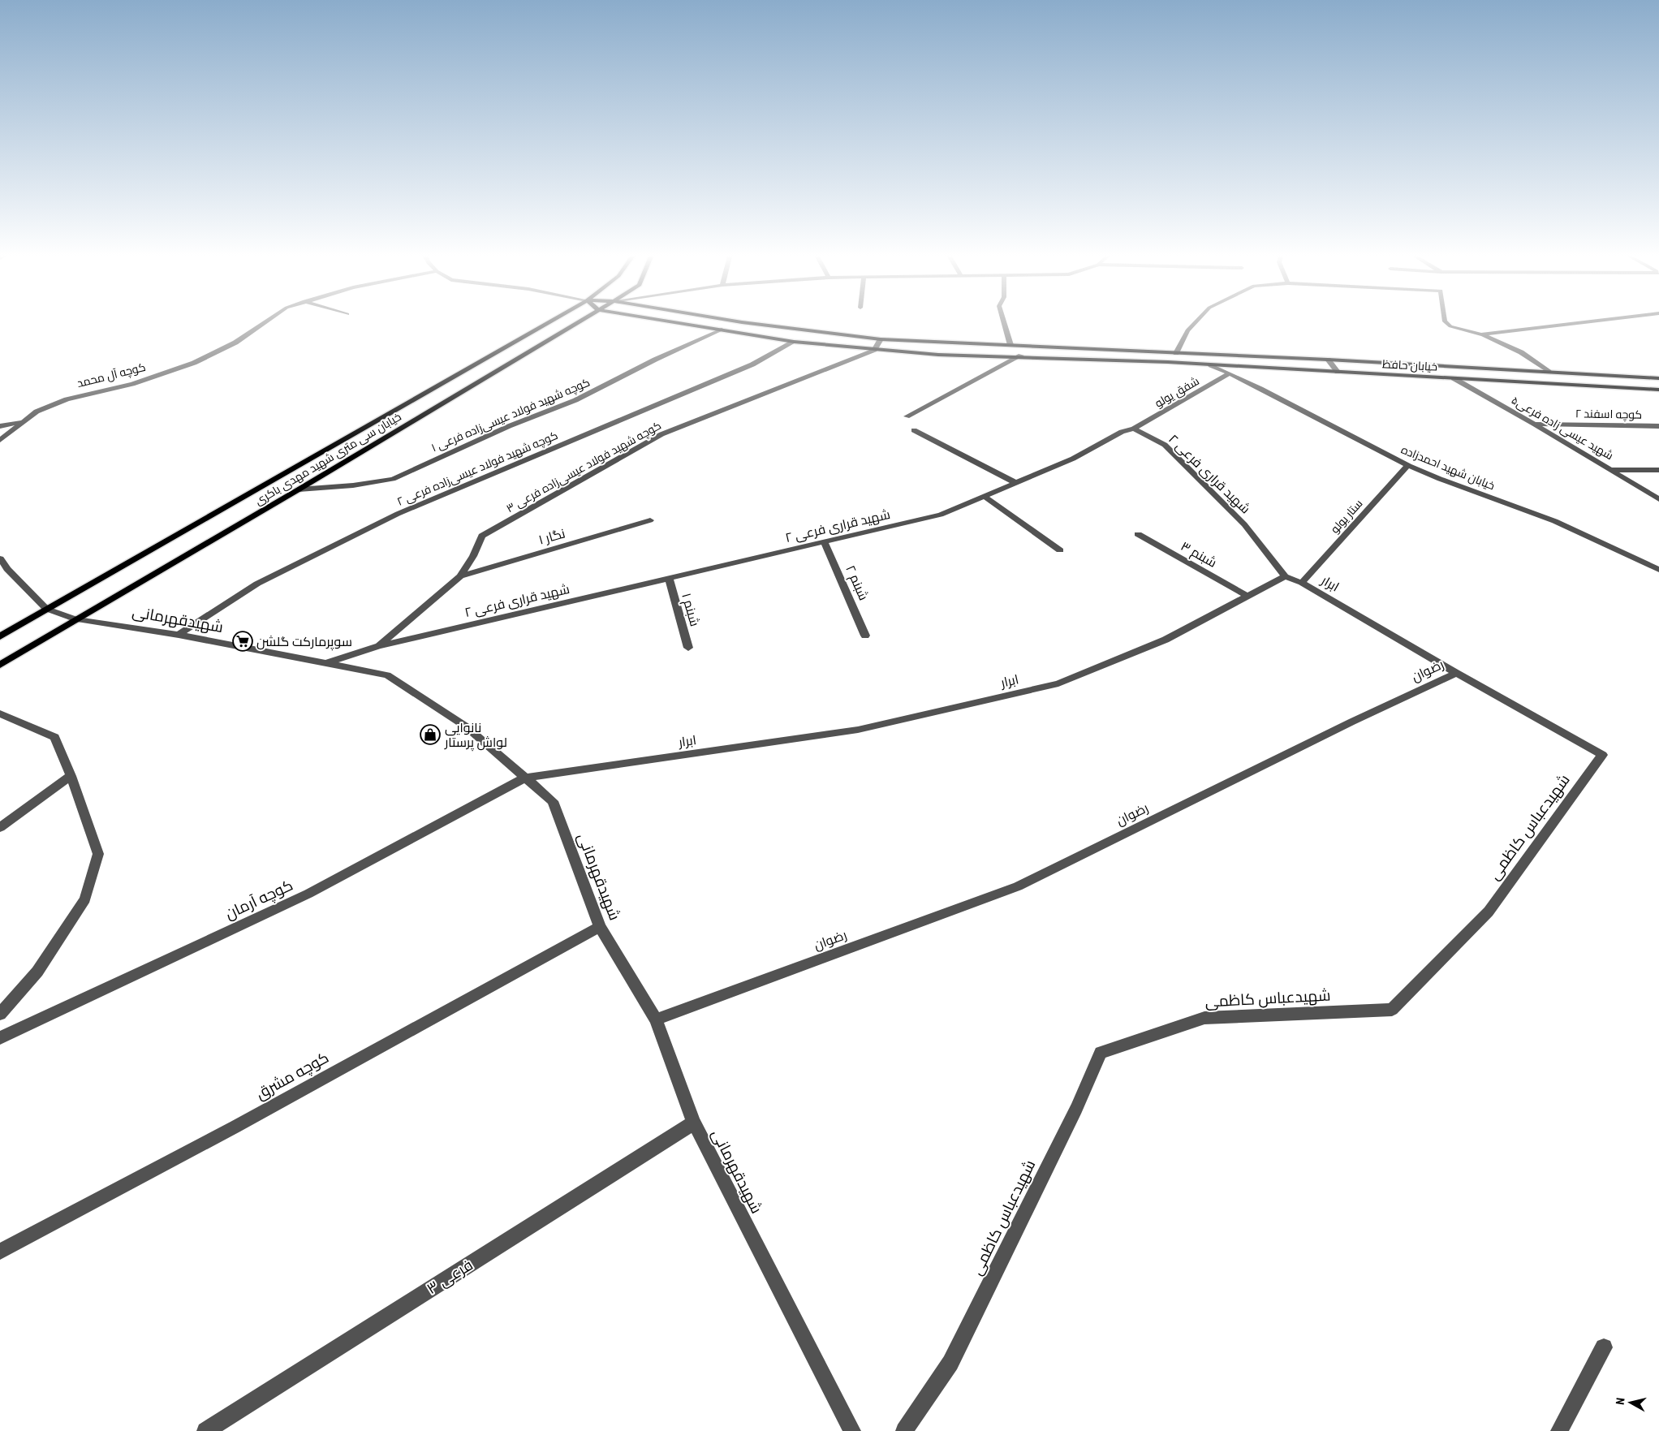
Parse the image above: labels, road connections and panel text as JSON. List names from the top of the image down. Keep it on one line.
{"streets":{"main road":["خیابان حافظ","خیابان سی متری شهید مهدی باکری"],"street":["کوچه آل محمد","شفق یولو","کوچه اسفند ۲","کوچه شهید فولاد عیسی‌زاده فرعی ۱","شهید عیسی زاده فرعی۵","کوچه شهید فولاد عیسی‌زاده فرعی ۳","خیابان شهید احمدزاده","کوچه شهید فولاد عیسی‌زاده فرعی ۲","شهید قراری فرعی ۲","ستار یولو","نگار ۱","شبنم ۳","شبنم ۲","ابرار","شبنم ۱","شهیدقهرمانی","رضوان","شهیدعباس کاظمی","کوچه آرمان","کوچه مشرق","فرعی ۳"]},"crossings":[["خیابان حافظ","کوچه شهید فولاد عیسی‌زاده فرعی ۱"],["خیابان حافظ","شهید عیسی زاده فرعی۵"],["خیابان حافظ","کوچه شهید فولاد عیسی‌زاده فرعی ۳"],["خیابان حافظ","خیابان شهید احمدزاده"],["خیابان حافظ","کوچه شهید فولاد عیسی‌زاده فرعی ۲"],["شفق یولو","خیابان شهید احمدزاده"],["شفق یولو","شهید قراری فرعی ۲"],["کوچه اسفند ۲","شهید عیسی زاده فرعی۵"],["کوچه شهید فولاد عیسی‌زاده فرعی ۱","خیابان سی متری شهید مهدی باکری"],["خیابان سی متری شهید مهدی باکری","شهیدقهرمانی"],["کوچه شهید فولاد عیسی‌زاده فرعی ۳","شهید قراری فرعی ۲"],["کوچه شهید فولاد عیسی‌زاده فرعی ۳","نگار ۱"],["خیابان شهید احمدزاده","ستار یولو"],["کوچه شهید فولاد عیسی‌زاده فرعی ۲","شهیدقهرمانی"],["شهید قراری فرعی ۲","شبنم ۲"],["شهید قراری فرعی ۲","ابرار"],["شهید قراری فرعی ۲","شبنم ۱"],["شهید قراری فرعی ۲","شهیدقهرمانی"],["ستار یولو","ابرار"],["شبنم ۳","ابرار"],["ابرار","شهیدقهرمانی"],["ابرار","رضوان"],["ابرار","کوچه آرمان"],["شهیدقهرمانی","رضوان"],["شهیدقهرمانی","کوچه آرمان"],["شهیدقهرمانی","کوچه مشرق"],["شهیدقهرمانی","فرعی ۳"],["رضوان","شهیدعباس کاظمی"]],"places":{"supermarket":["سوپرمارکت گلشن"],"shop":["نانوایی لواش پرستار"]},"north":"left"}
